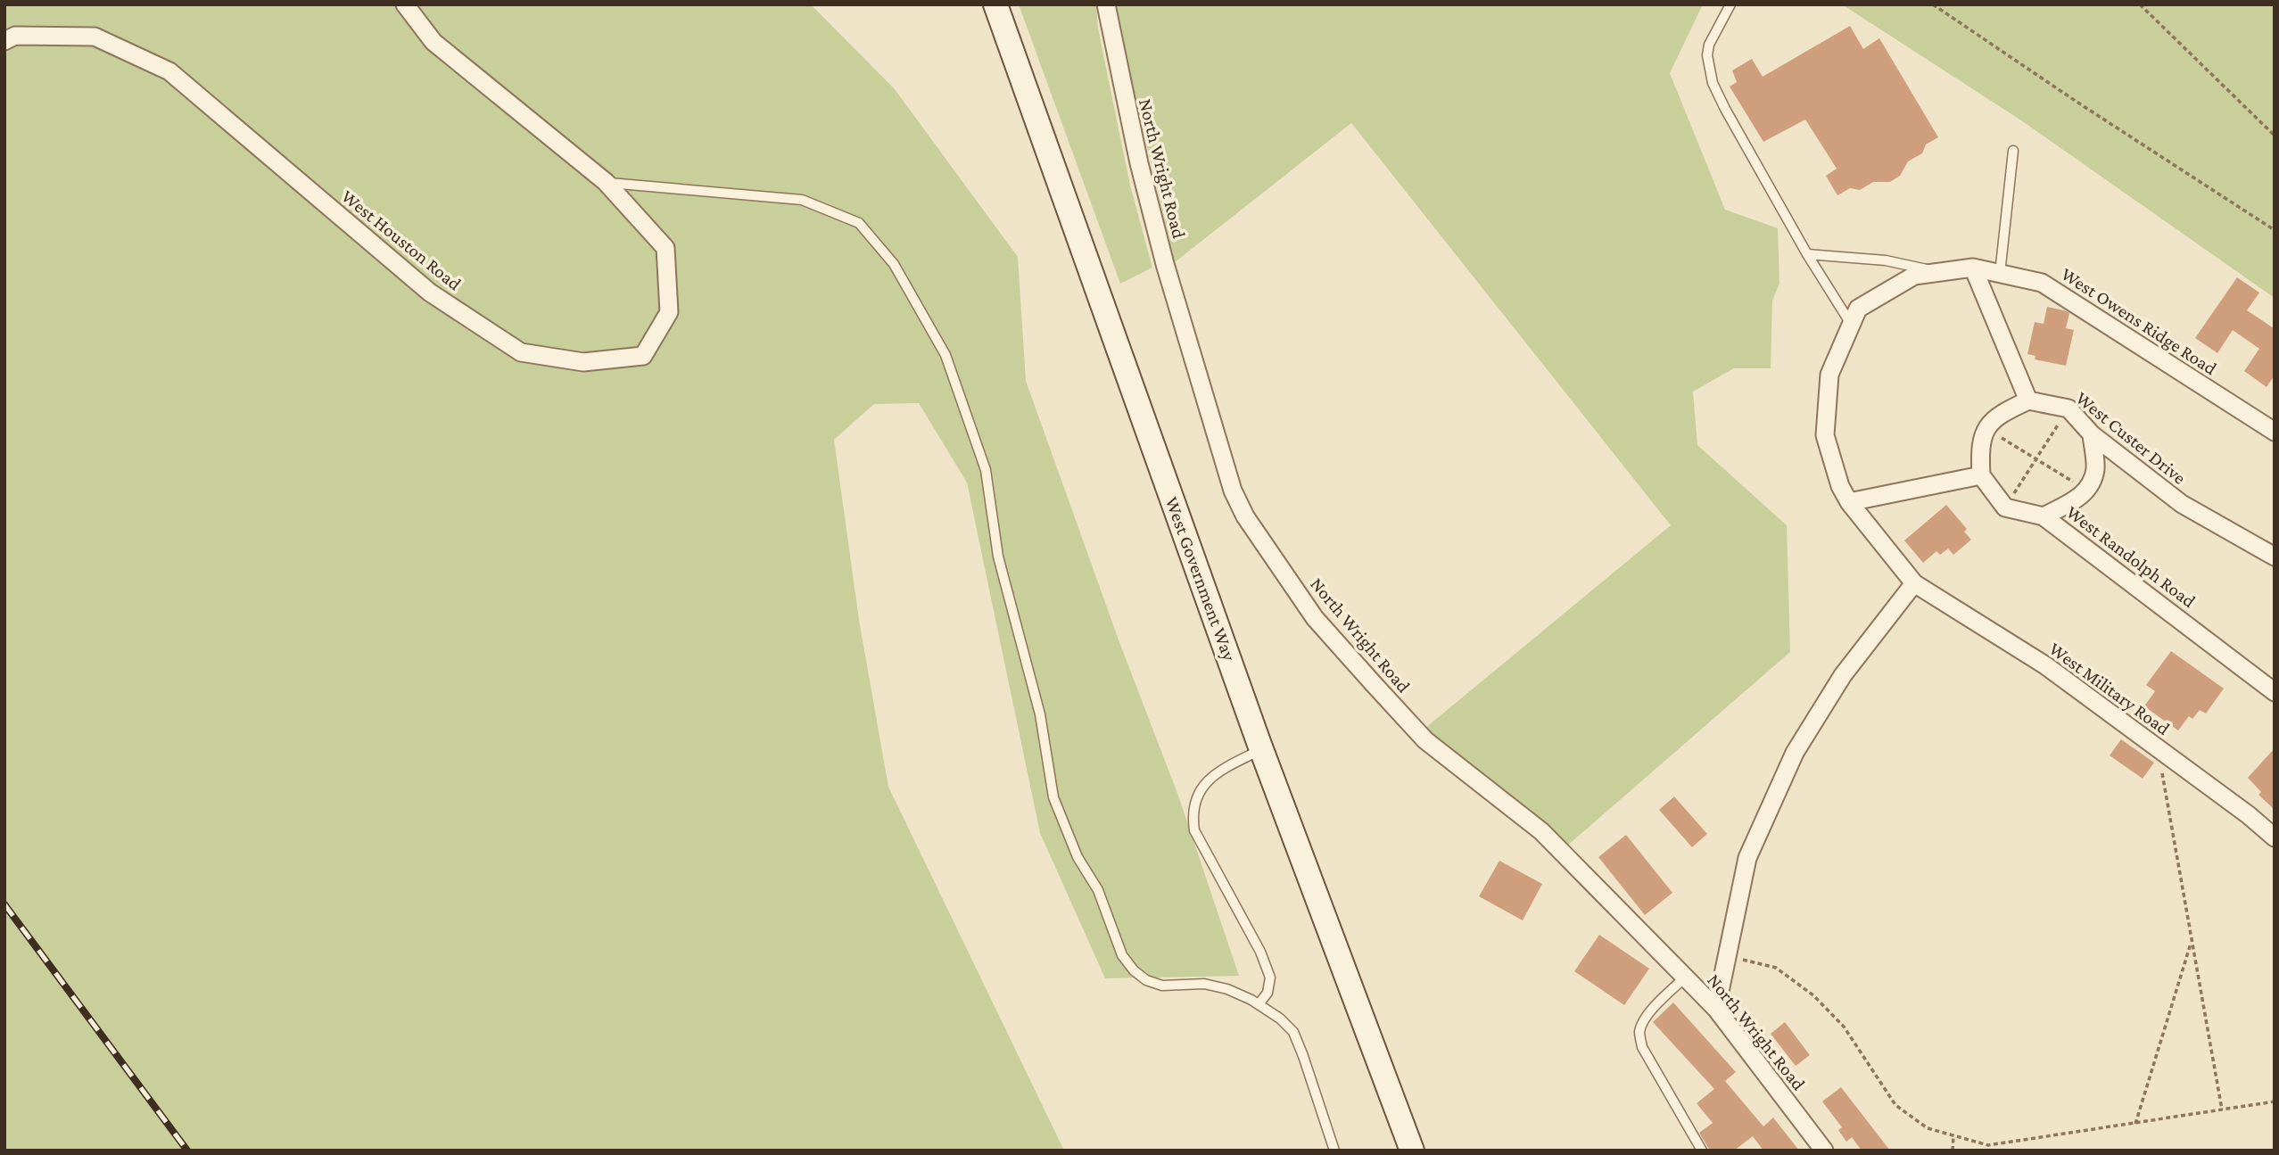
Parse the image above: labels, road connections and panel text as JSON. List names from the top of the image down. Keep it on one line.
{"streets":{"main road":["West Government Way"],"street":["North Wright Road","West Houston Road","West Owens Ridge Road","West Custer Drive","West Randolph Road","West Military Road"]}}
